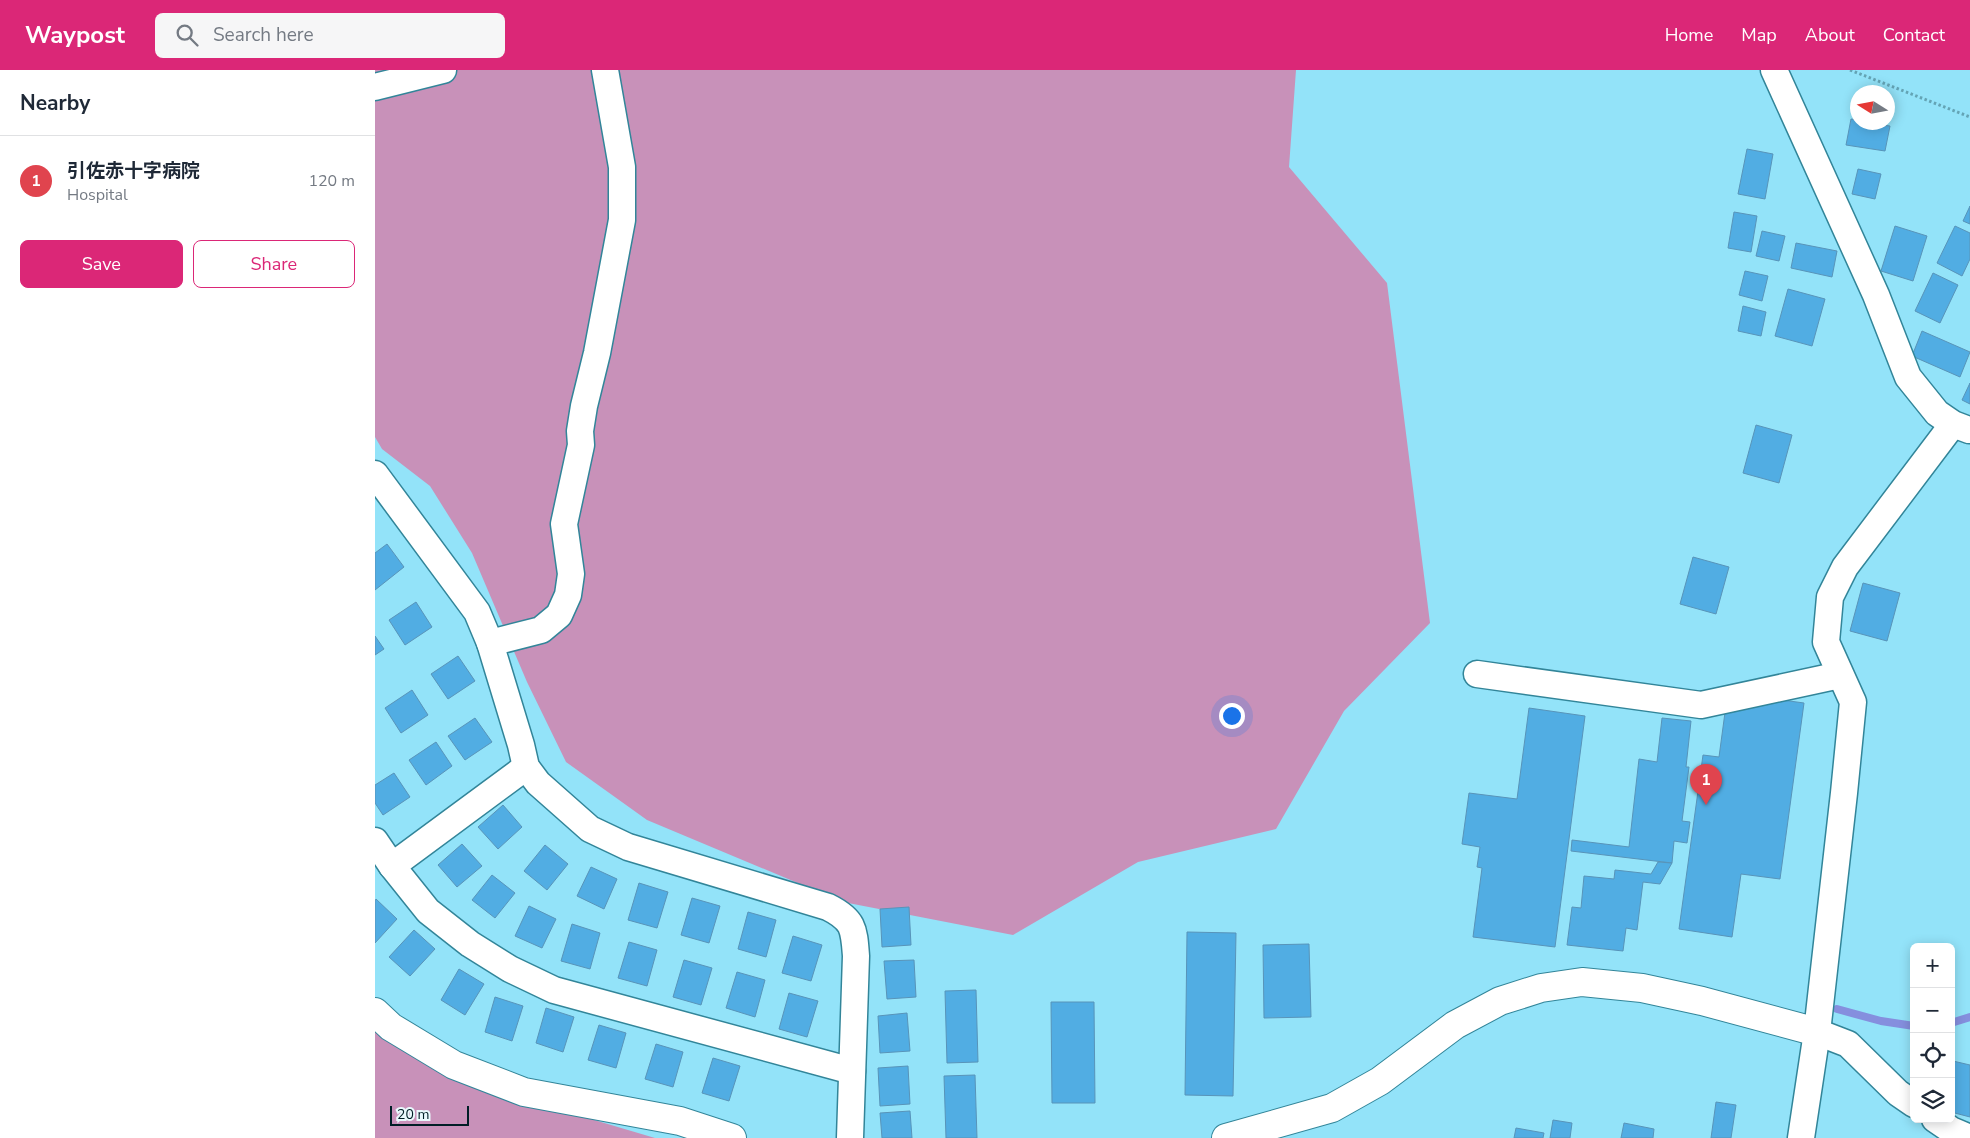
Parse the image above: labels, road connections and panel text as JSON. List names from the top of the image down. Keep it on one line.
{"scale_bar":"20 m","north":"left","page":{"header":"Waypost","search":"Search here","nav":["Home","Map","About","Contact"],"heading":"Nearby","list":[{"mark":"1","name":"引佐赤十字病院","note":"Hospital","value":"120 m"}],"buttons":["Save","Share"],"pins":"1","map_buttons":["+","−"],"scale":"20 m"}}
